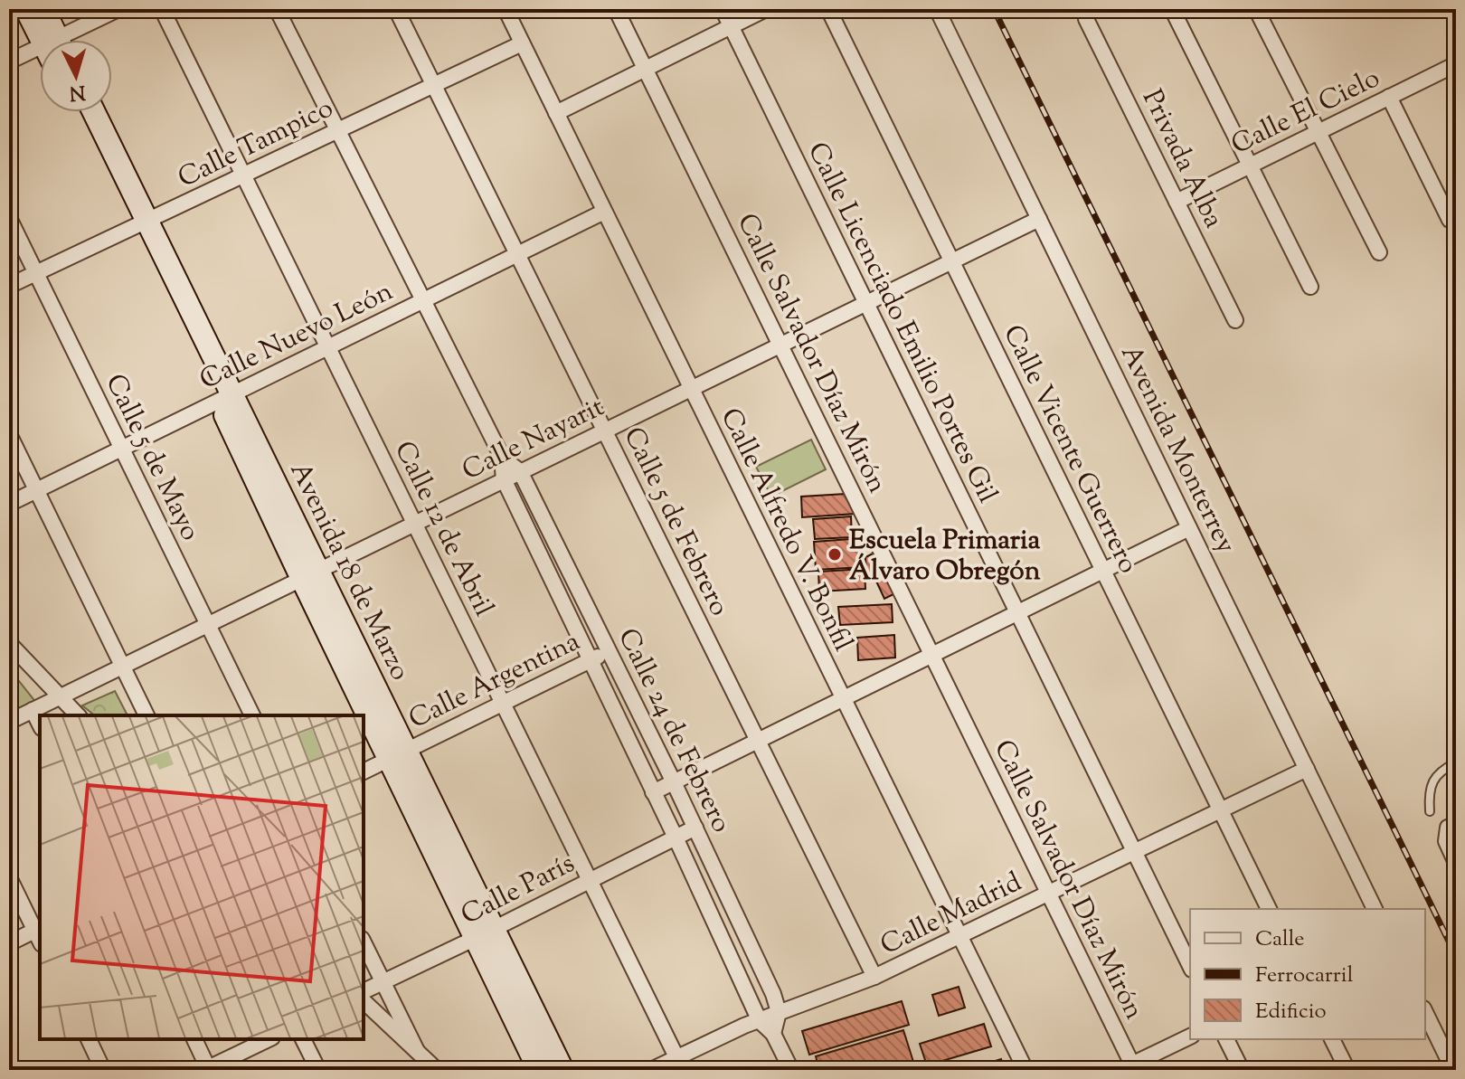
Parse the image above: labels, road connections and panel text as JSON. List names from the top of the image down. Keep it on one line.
{"streets":{"street":["Calle El Cielo","Calle Tampico","Privada Alba","Calle Licenciado Emilio Portes Gil","Calle Nuevo León","Calle Salvador Díaz Mirón","Calle Nayarit","Calle Vicente Guerrero","Avenida Monterrey","Calle 5 de Mayo","Calle 5 de Febrero","Calle 12 de Abril","Calle Alfredo V. Bonfil","Avenida 18 de Marzo","Calle Argentina","Calle 24 de Febrero","Calle París","Calle Madrid"]},"crossings":[["Calle El Cielo","Privada Alba"],["Calle Tampico","Calle 5 de Mayo"],["Calle Tampico","Calle 5 de Febrero"],["Calle Tampico","Calle 12 de Abril"],["Calle Tampico","Calle Alfredo V. Bonfil"],["Calle Tampico","Avenida 18 de Marzo"],["Calle Tampico","Calle 24 de Febrero"],["Calle Licenciado Emilio Portes Gil","Calle Nayarit"],["Calle Licenciado Emilio Portes Gil","Calle Madrid"],["Calle Nuevo León","Calle 5 de Mayo"],["Calle Nuevo León","Calle 5 de Febrero"],["Calle Nuevo León","Calle 12 de Abril"],["Calle Nuevo León","Calle Alfredo V. Bonfil"],["Calle Nuevo León","Avenida 18 de Marzo"],["Calle Nuevo León","Calle 24 de Febrero"],["Calle Salvador Díaz Mirón","Calle Nayarit"],["Calle Salvador Díaz Mirón","Calle Madrid"],["Calle Nayarit","Calle Vicente Guerrero"],["Calle Nayarit","Avenida Monterrey"],["Calle Nayarit","Calle 5 de Mayo"],["Calle Nayarit","Calle 5 de Febrero"],["Calle Nayarit","Calle 12 de Abril"],["Calle Nayarit","Calle Alfredo V. Bonfil"],["Calle Nayarit","Avenida 18 de Marzo"],["Calle Nayarit","Calle 24 de Febrero"],["Calle Vicente Guerrero","Calle Madrid"],["Avenida Monterrey","Calle Madrid"],["Calle 5 de Febrero","Calle Madrid"],["Calle 12 de Abril","Calle Argentina"],["Calle 12 de Abril","Calle París"],["Calle 12 de Abril","Calle Madrid"],["Calle Alfredo V. Bonfil","Calle Madrid"],["Avenida 18 de Marzo","Calle Argentina"],["Avenida 18 de Marzo","Calle París"],["Calle Argentina","Calle 24 de Febrero"],["Calle 24 de Febrero","Calle París"],["Calle 24 de Febrero","Calle Madrid"]],"places":["Escuela Primaria Álvaro Obregón"],"legend":["Calle","Ferrocarril","Edificio"],"north":"bottom"}
